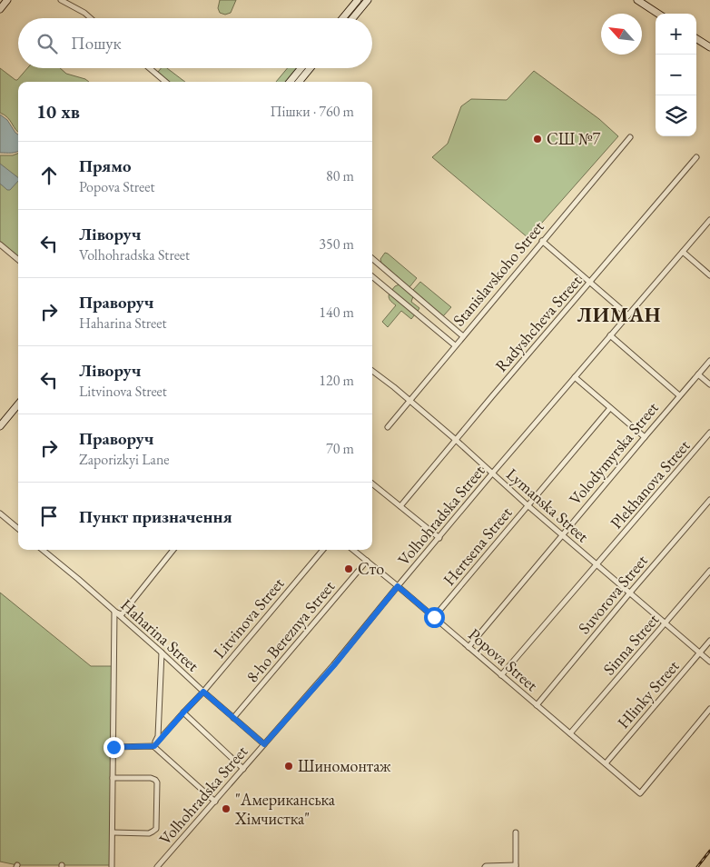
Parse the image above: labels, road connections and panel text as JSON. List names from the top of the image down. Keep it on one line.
{"streets":{"street":["Stanislavskoho Street","Radyshcheva Street","Volodymyrska Street","Plekhanova Street","Lymanska Street","Volhohradska Street","Hertsena Street","Suvorova Street","Litvinova Street","8-ho Bereznya Street","Haharina Street","Sinna Street","Popova Street","Hlinky Street"]},"crossings":[["Stanislavskoho Street","Lymanska Street"],["Radyshcheva Street","Lymanska Street"],["Volodymyrska Street","Lymanska Street"],["Volodymyrska Street","Popova Street"],["Plekhanova Street","Lymanska Street"],["Plekhanova Street","Popova Street"],["Lymanska Street","Volhohradska Street"],["Lymanska Street","Hertsena Street"],["Lymanska Street","Suvorova Street"],["Lymanska Street","Sinna Street"],["Lymanska Street","Hlinky Street"],["Volhohradska Street","Haharina Street"],["Volhohradska Street","Popova Street"],["Hertsena Street","Popova Street"],["Suvorova Street","Popova Street"],["Litvinova Street","Haharina Street"],["8-ho Bereznya Street","Haharina Street"],["8-ho Bereznya Street","Popova Street"],["Sinna Street","Popova Street"],["Popova Street","Hlinky Street"]],"districts":["ЛИМАН"],"places":["СШ №7","Сто","Шиномонтаж","\"Американська Хімчистка\""],"north":"top left","page":{"map_buttons":["+","−"],"search":"Пошук","heading":["10 хв","Пішки · 760 m"],"list":[["Прямо","Popova Street","80 m"],["Ліворуч","Volhohradska Street","350 m"],["Праворуч","Haharina Street","140 m"],["Ліворуч","Litvinova Street","120 m"],["Праворуч","Zaporizkyi Lane","70 m"],"Пункт призначення"]}}
